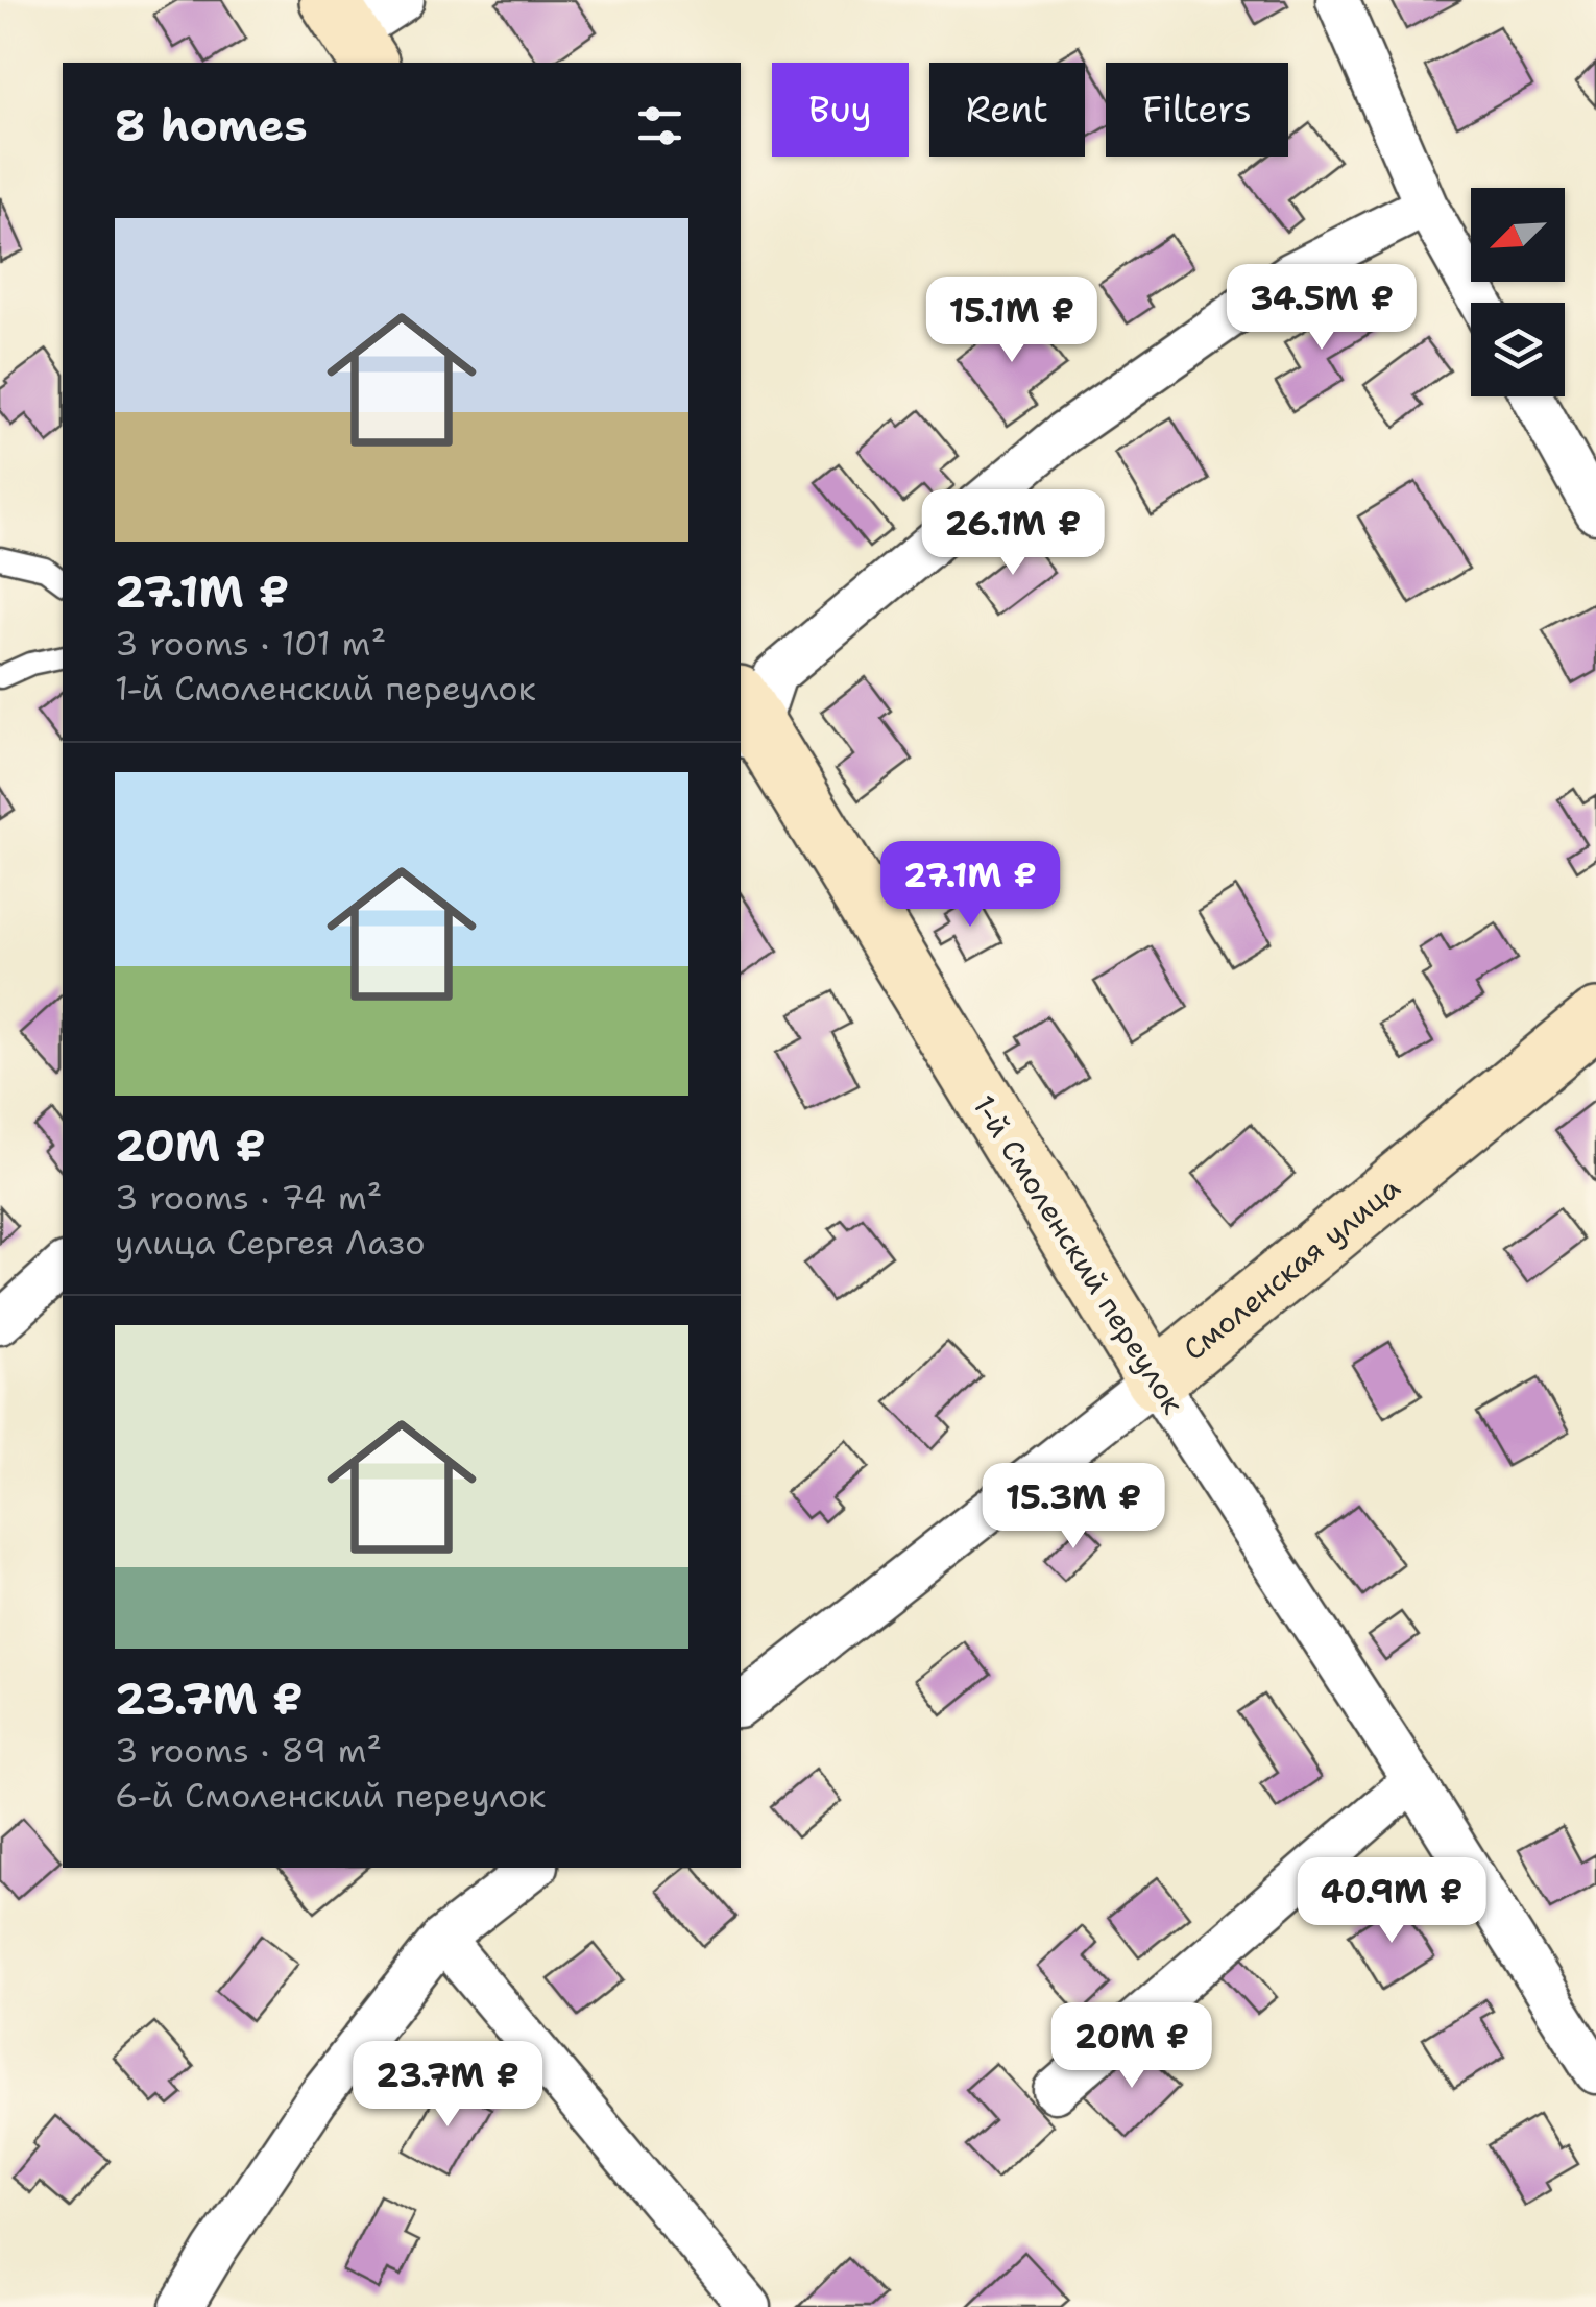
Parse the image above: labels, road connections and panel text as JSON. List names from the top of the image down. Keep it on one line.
{"streets":{"street":["1-й Смоленский переулок","Смоленская улица"]},"crossings":[["1-й Смоленский переулок","Смоленская улица"]],"north":"bottom left","page":{"chip":["Buy","Rent","Filters"],"heading":"8 homes","list":[{"name":"27.1M ₽","note":"3 rooms · 101 m² · 1-й Смоленский переулок"},{"name":"20M ₽","note":"3 rooms · 74 m² · улица Сергея Лазо"},{"name":"23.7M ₽","note":"3 rooms · 89 m² · 6-й Смоленский переулок"}],"price":["34.5M ₽","15.1M ₽","26.1M ₽","27.1M ₽","15.3M ₽","40.9M ₽","20M ₽","23.7M ₽"]}}
